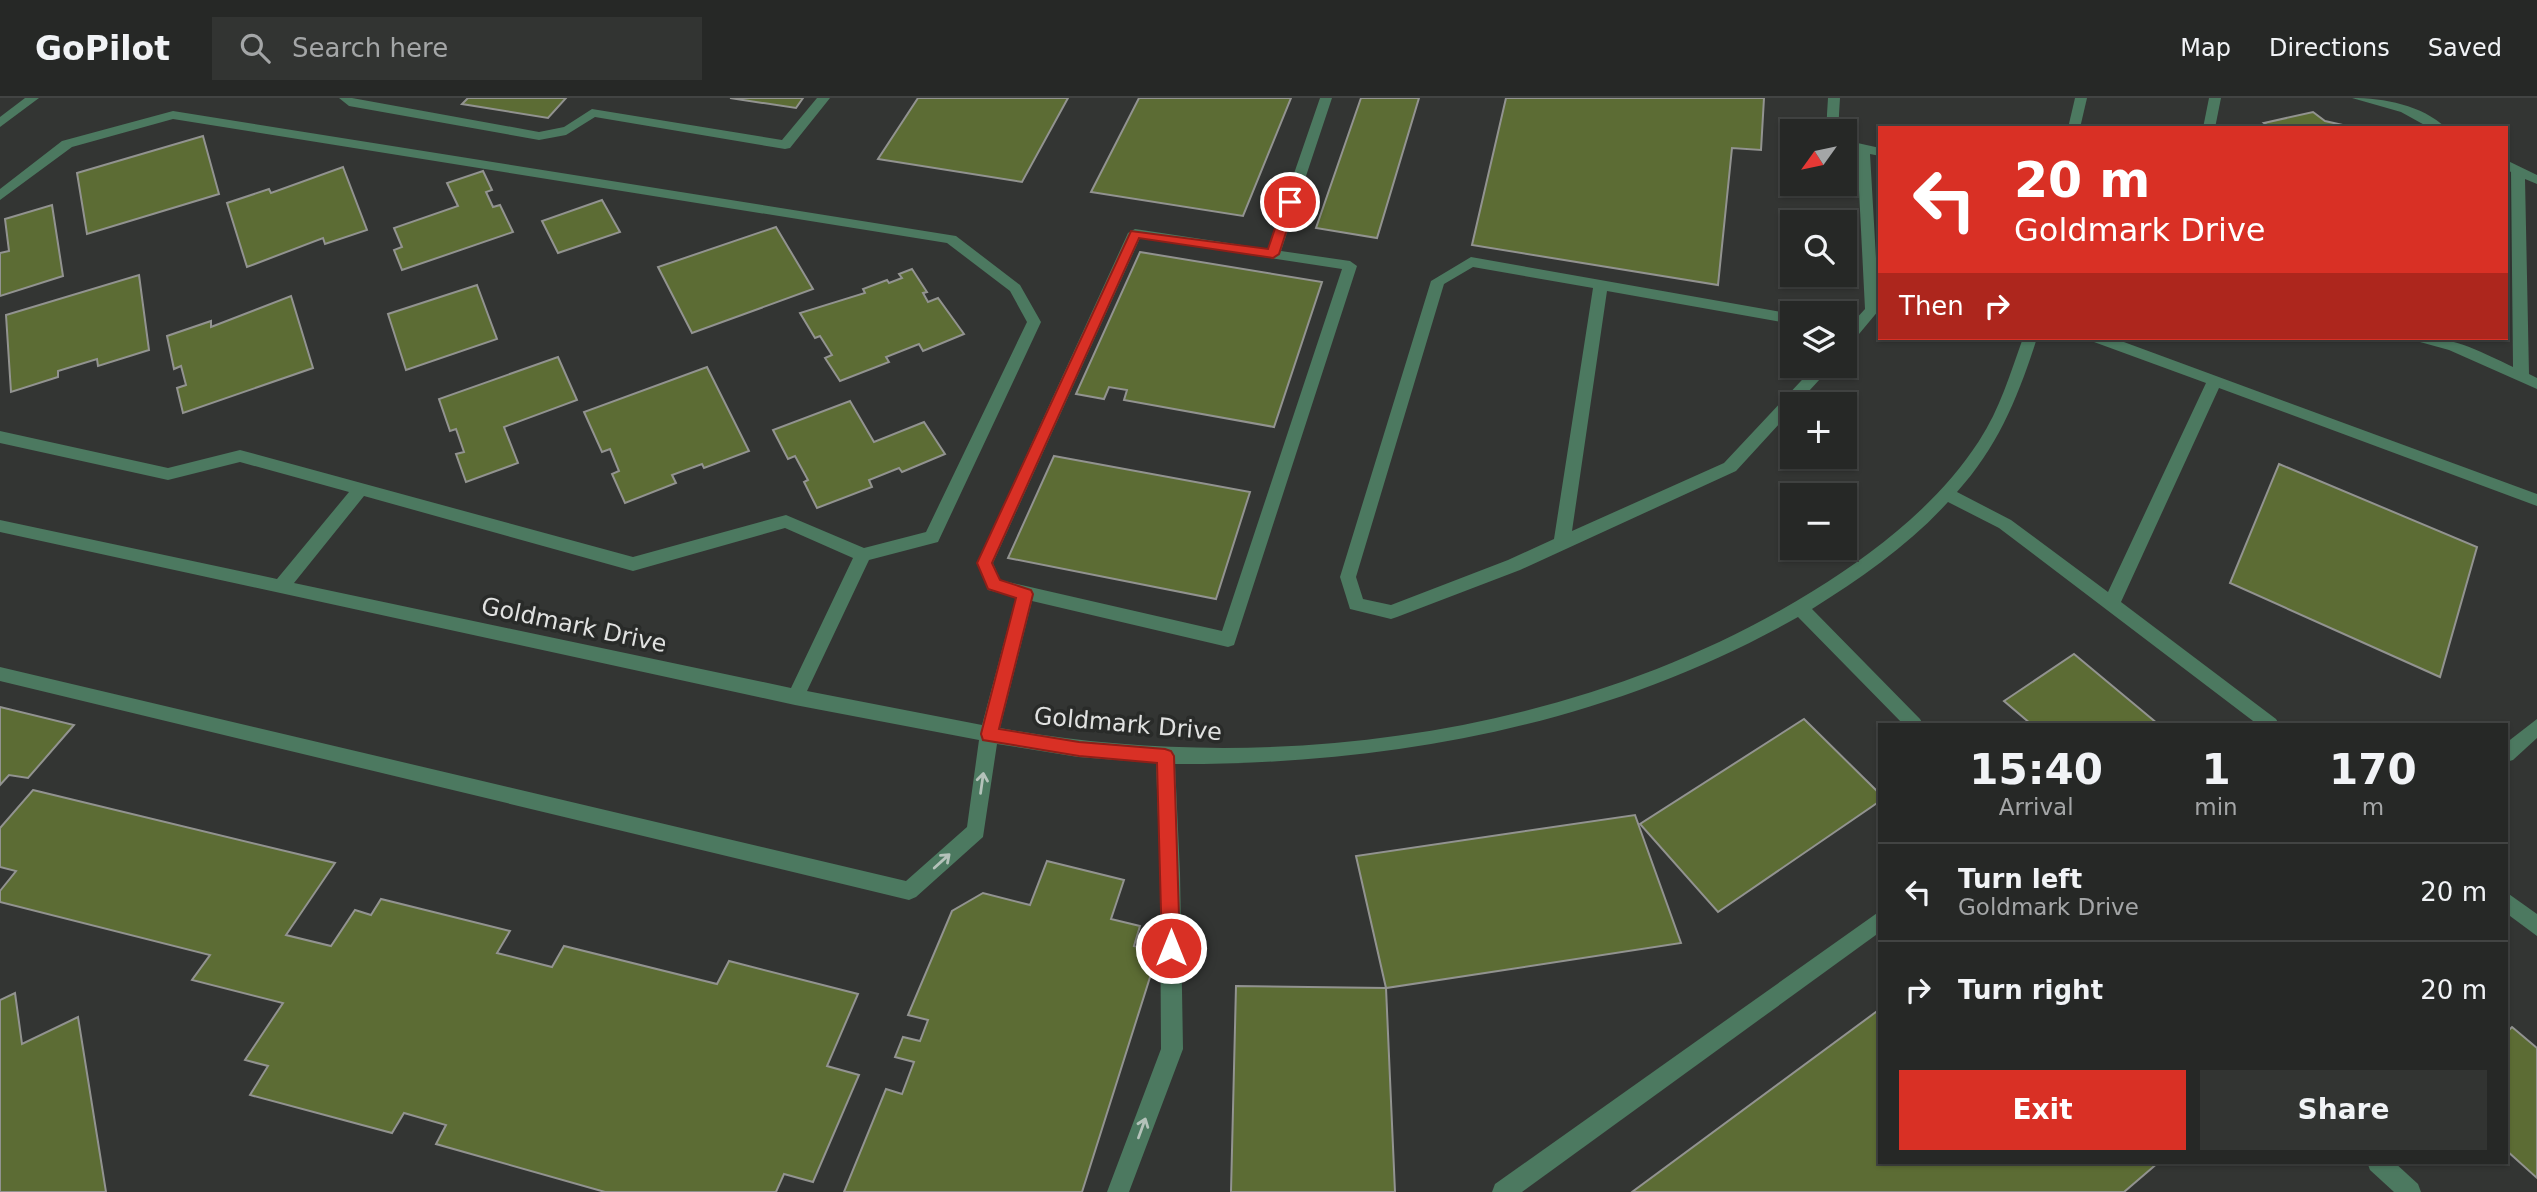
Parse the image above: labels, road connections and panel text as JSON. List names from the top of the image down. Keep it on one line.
{"streets":{"street":["Goldmark Drive"]},"north":"bottom left","page":{"header":"GoPilot","search":"Search here","nav":["Map","Directions","Saved"],"map_buttons":["+","−"],"turn":["20 m","Goldmark Drive"],"then":"Then","eta":["15:40","Arrival","1","min","170","m"],"list":[{"name":"Turn left","note":"Goldmark Drive","value":"20 m"},{"name":"Turn right","value":"20 m"}],"buttons":["Exit","Share"]}}
